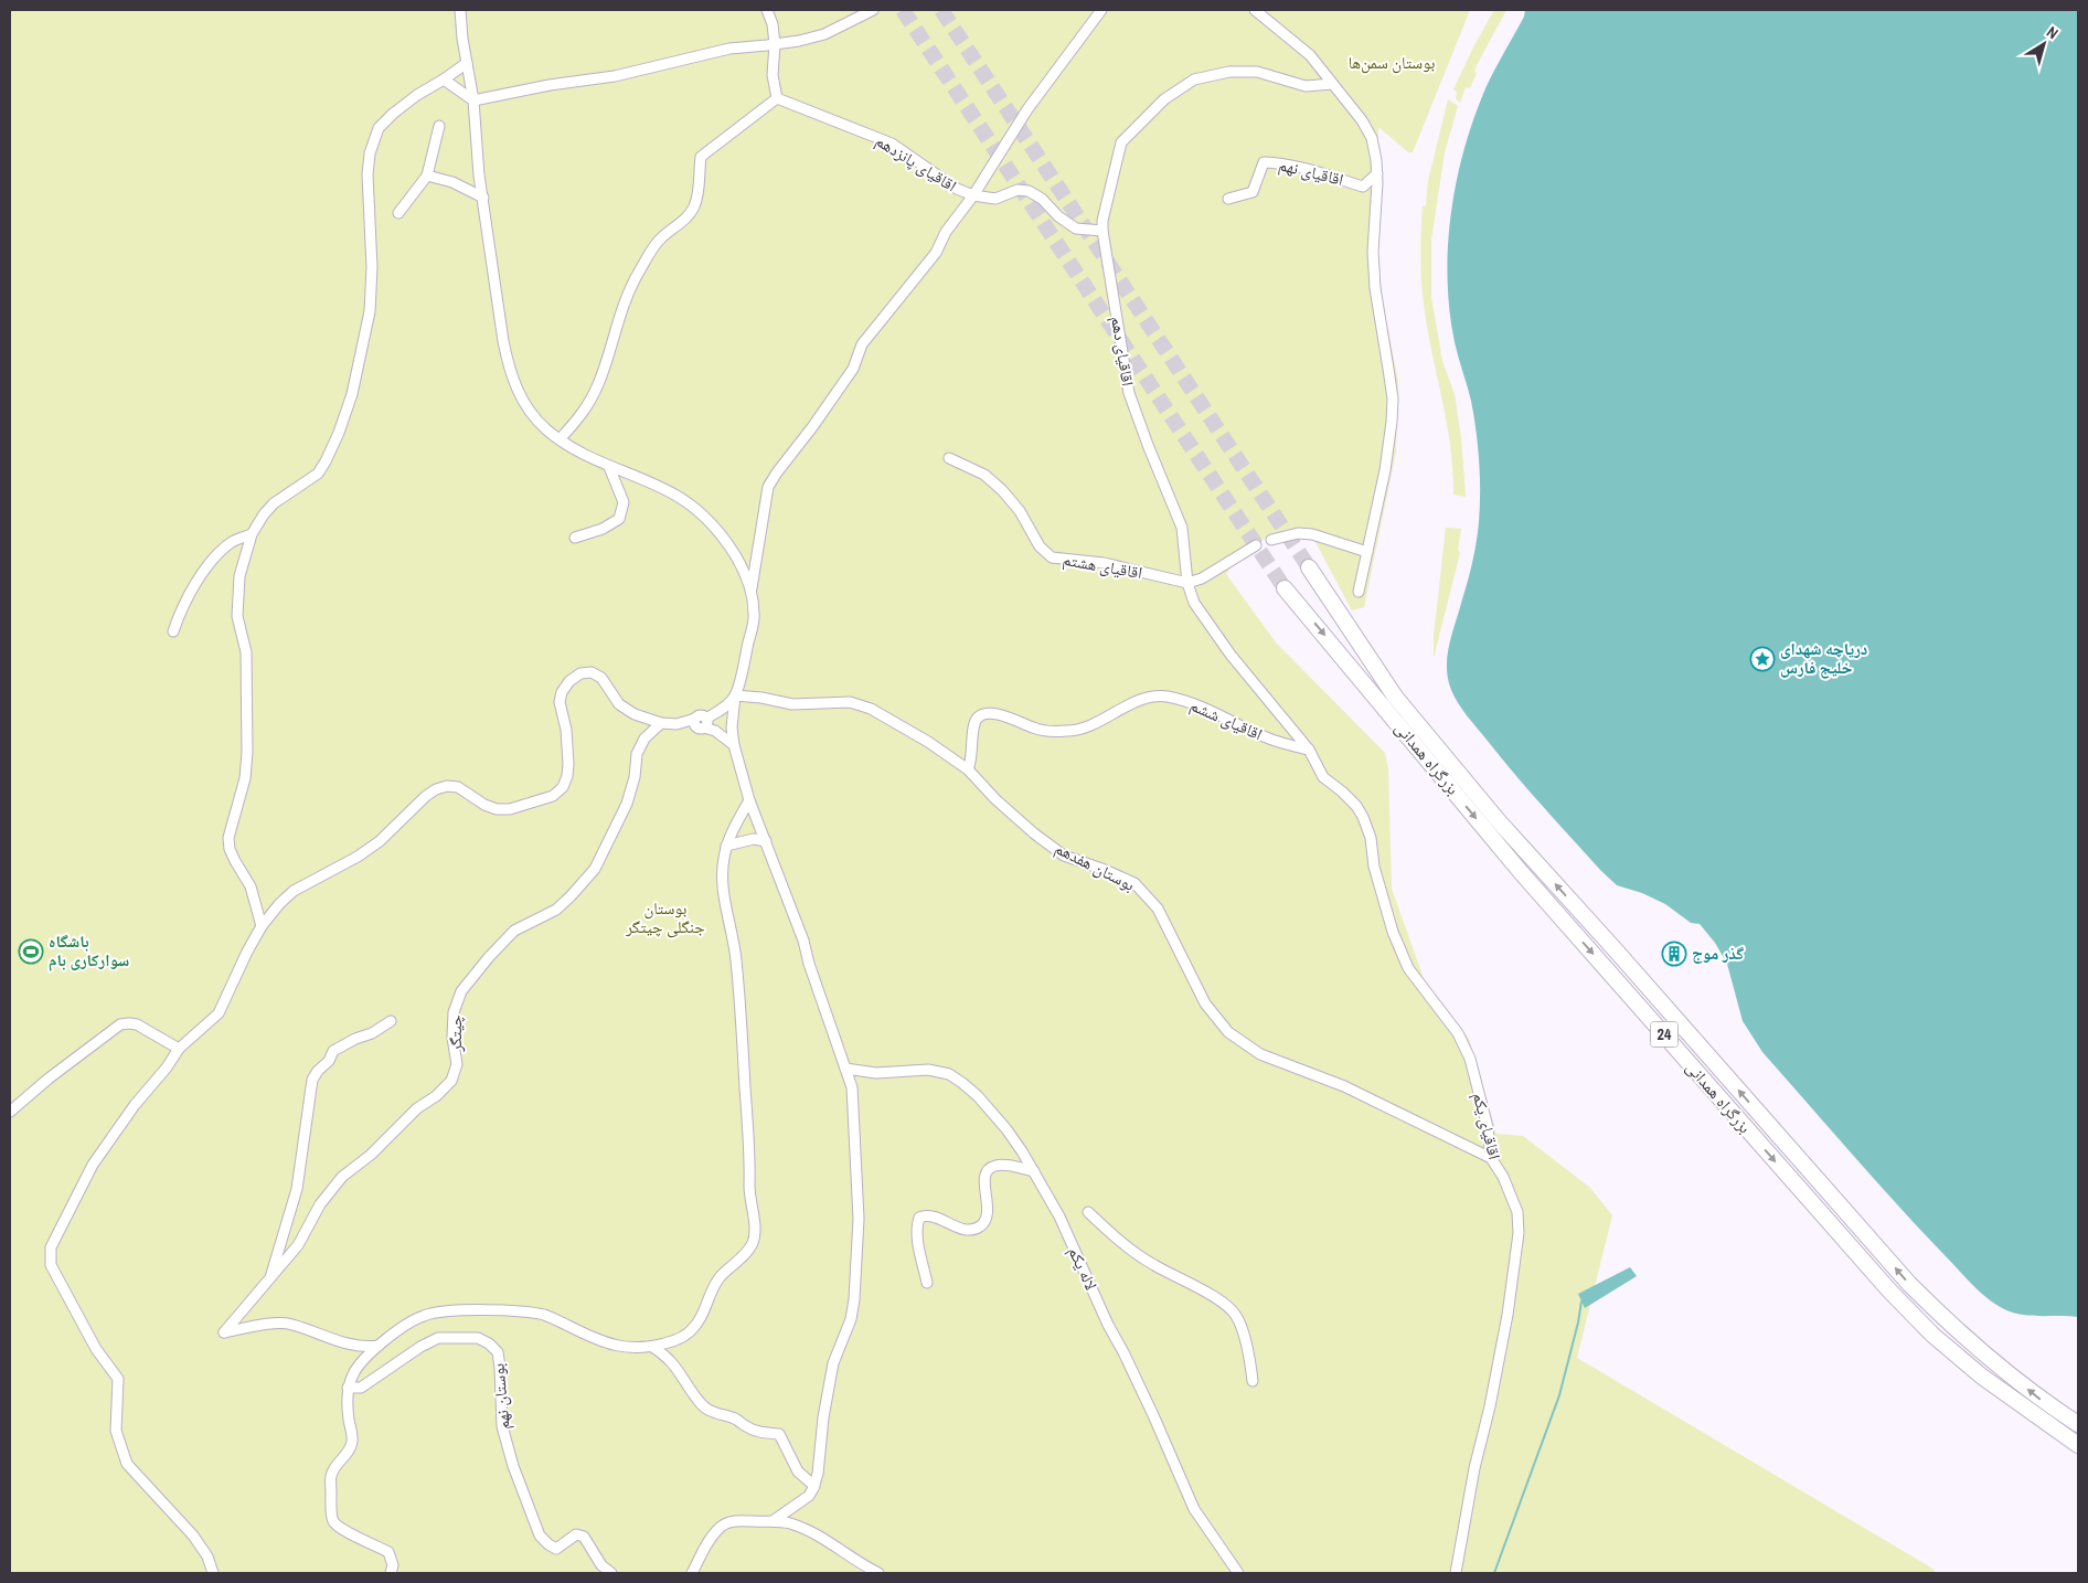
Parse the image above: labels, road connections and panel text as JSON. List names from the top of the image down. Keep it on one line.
{"streets":{"highway":["بزرگراه همدانی","24"],"street":["اقاقیای پانزدهم","اقاقیای نهم","اقاقیای دهم","اقاقیای هشتم","اقاقیای ششم","بوستان هفدهم","چیتگر","اقاقیای یکم","لاله یکم","بوستان نهم"]},"crossings":[["اقاقیای پانزدهم","اقاقیای دهم"],["اقاقیای دهم","اقاقیای هشتم"],["اقاقیای دهم","اقاقیای ششم"],["اقاقیای دهم","اقاقیای یکم"],["اقاقیای ششم","بوستان هفدهم"],["اقاقیای ششم","اقاقیای یکم"],["بوستان هفدهم","اقاقیای یکم"]],"parks":["بوستان سمن‌ها","بوستان جنگلی چیتگر"],"places":{"place":["دریاچه شهدای خلیج فارس"],"sports":["باشگاه سوارکاری بام"],"building":["گذر موج"]},"north":"top right"}
